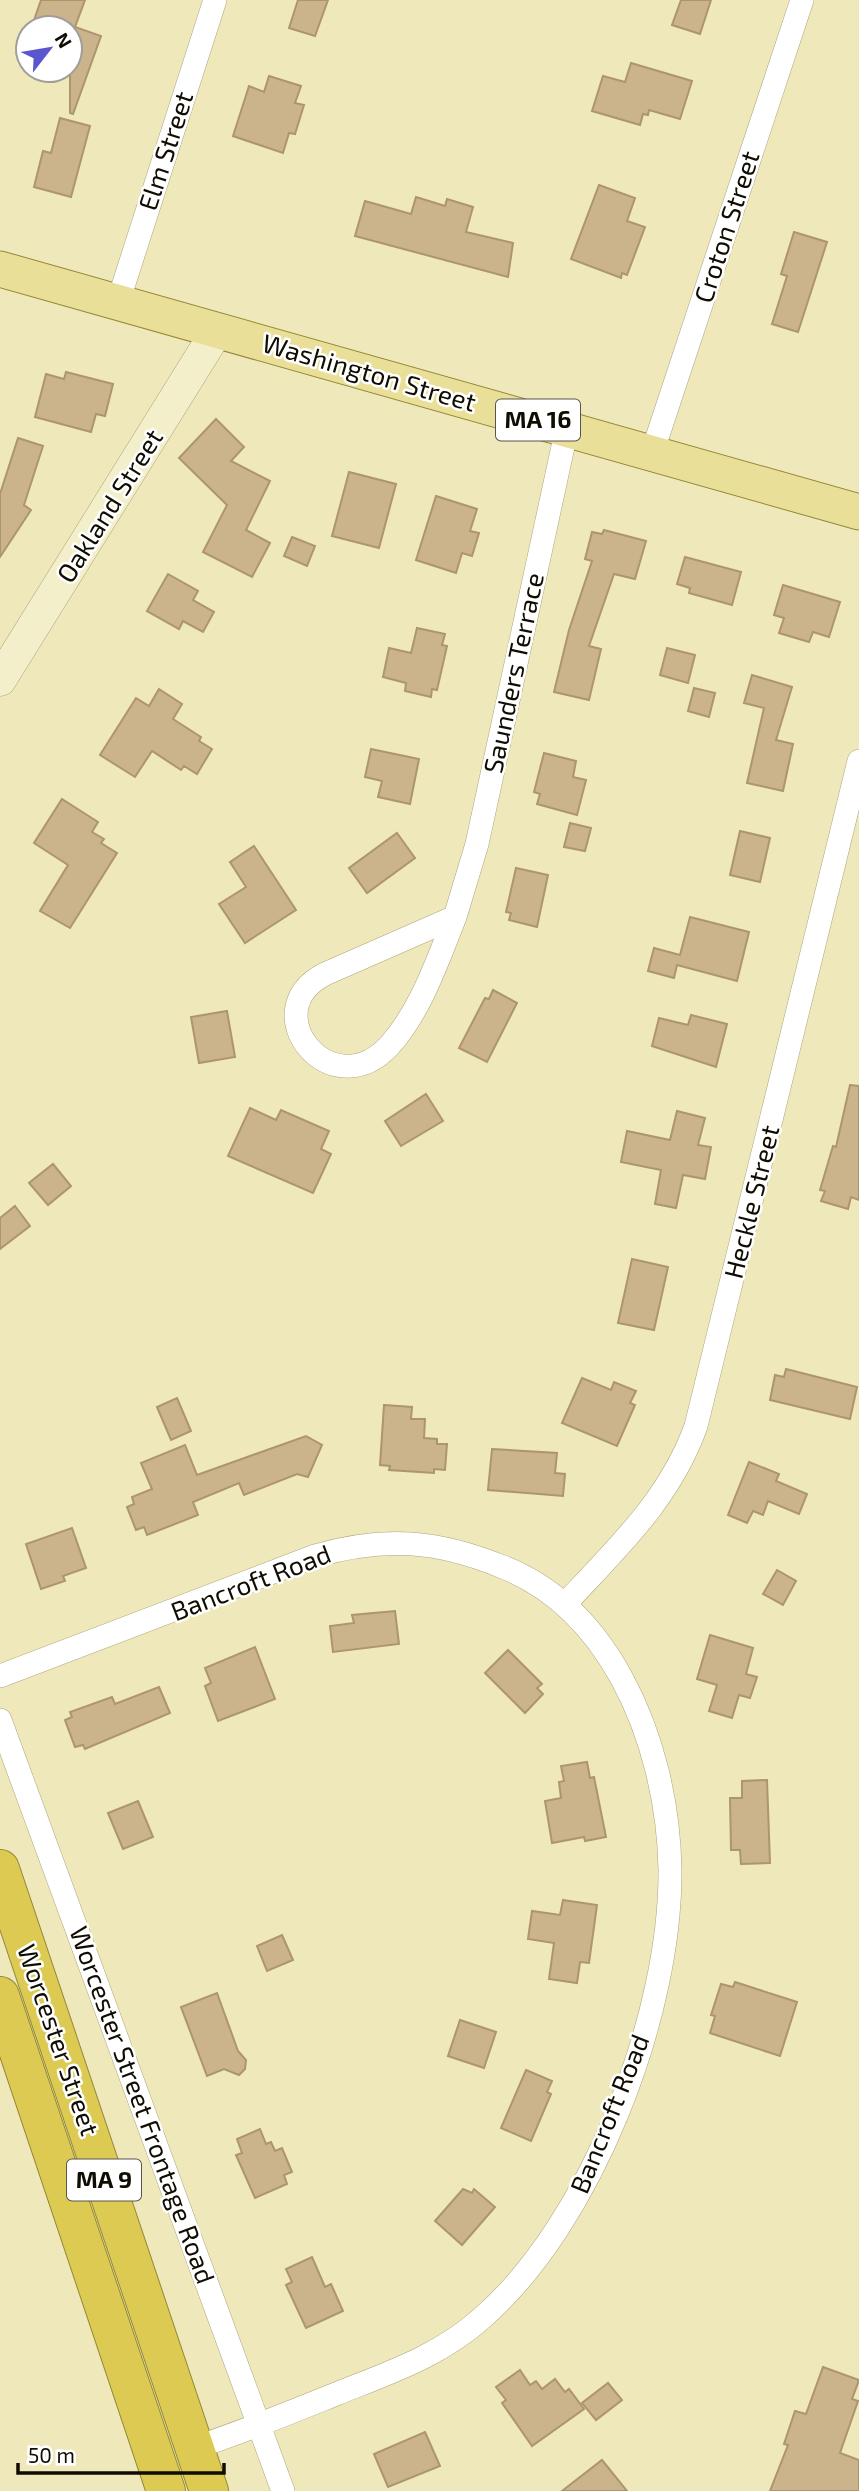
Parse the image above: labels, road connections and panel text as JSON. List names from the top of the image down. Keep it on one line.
{"streets":{"highway":["Worcester Street","MA 9"],"main road":["Washington Street","MA 16"],"street":["Elm Street","Croton Street","Oakland Street","Saunders Terrace","Heckle Street","Bancroft Road","Worcester Street Frontage Road"]},"crossings":[["Elm Street","Washington Street"],["Croton Street","Washington Street"],["Washington Street","Oakland Street"],["Washington Street","Saunders Terrace"],["Heckle Street","Bancroft Road"],["Bancroft Road","Worcester Street"],["Bancroft Road","Worcester Street Frontage Road"]],"scale_bar":"50 m","north":"top right"}
